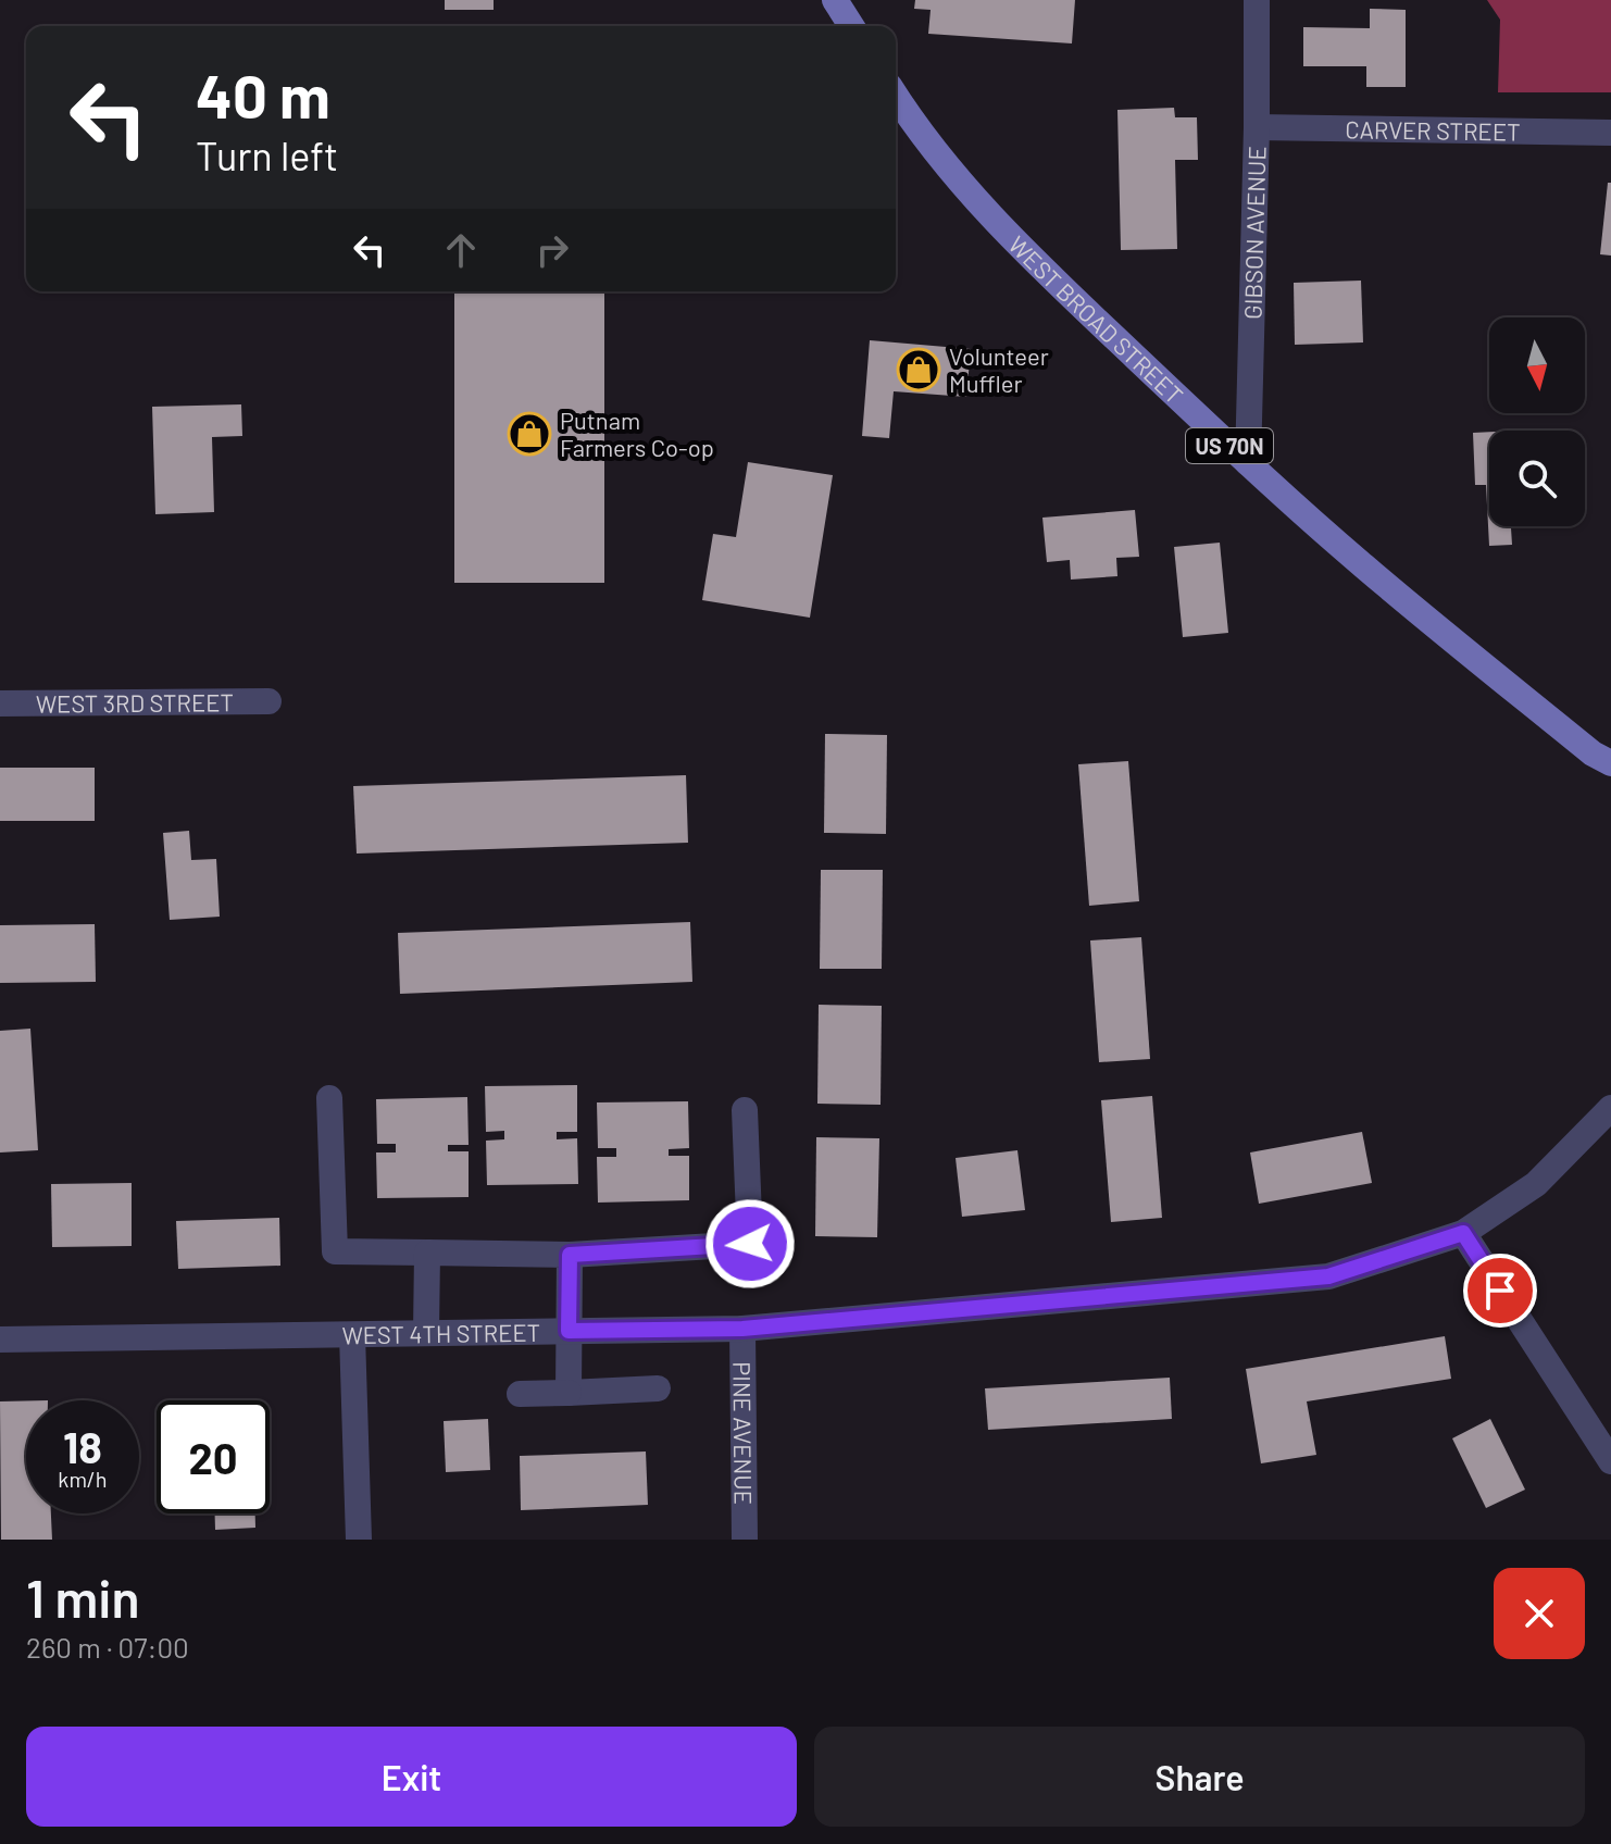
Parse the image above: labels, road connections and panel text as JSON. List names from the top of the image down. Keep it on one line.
{"streets":{"main road":["WEST BROAD STREET","US 70N"],"street":["CARVER STREET","GIBSON AVENUE","WEST 3RD STREET","WEST 4TH STREET","PINE AVENUE"]},"crossings":[["CARVER STREET","GIBSON AVENUE"],["GIBSON AVENUE","WEST BROAD STREET"],["WEST 4TH STREET","PINE AVENUE"]],"places":{"shop":["Volunteer Muffler","Putnam Farmers Co-op"]},"north":"bottom","page":{"turn":["40 m","Turn left"],"speed":"18 km/h","limit":"20","heading":["1 min","260 m · 07:00"],"buttons":["Exit","Share"]}}
